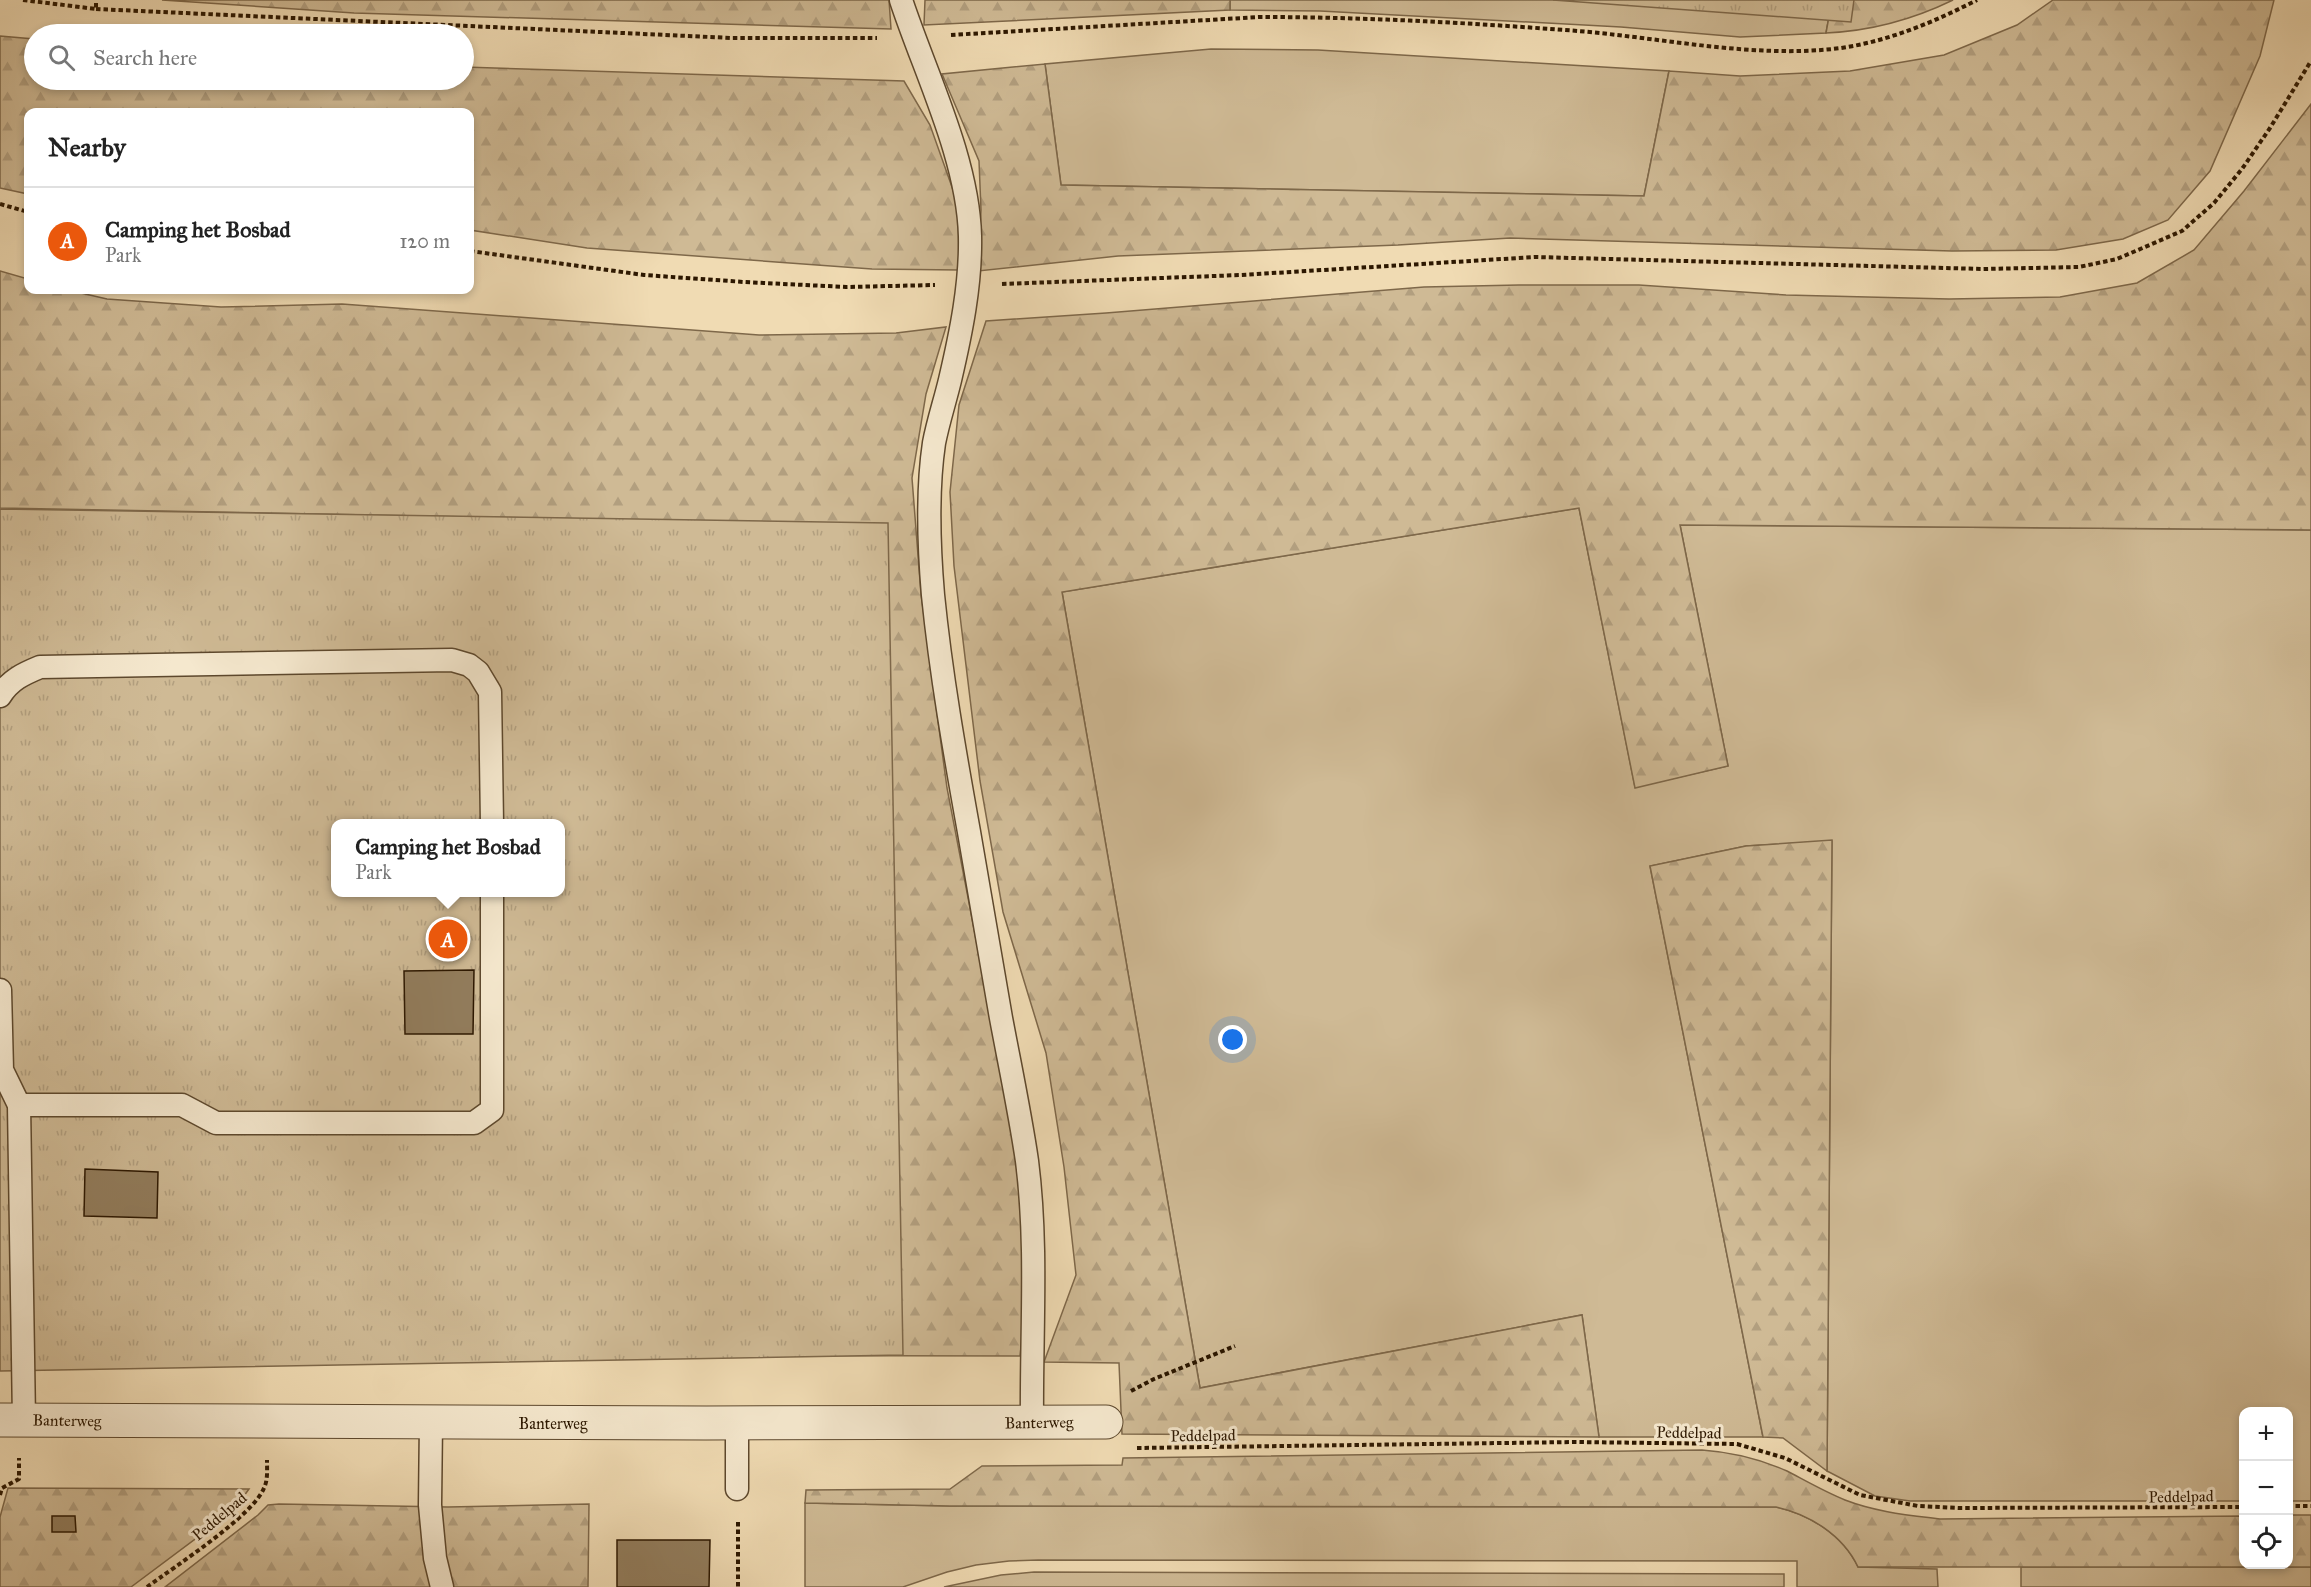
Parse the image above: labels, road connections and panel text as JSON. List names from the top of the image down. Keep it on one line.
{"streets":{"street":["Banterweg"],"path":["Peddelpad"]},"page":{"search":"Search here","heading":"Nearby","list":[{"mark":"A","name":"Camping het Bosbad","note":"Park","value":"120 m"}],"popup":["Camping het Bosbad","Park"],"pins":"A","map_buttons":["+","−"]}}
